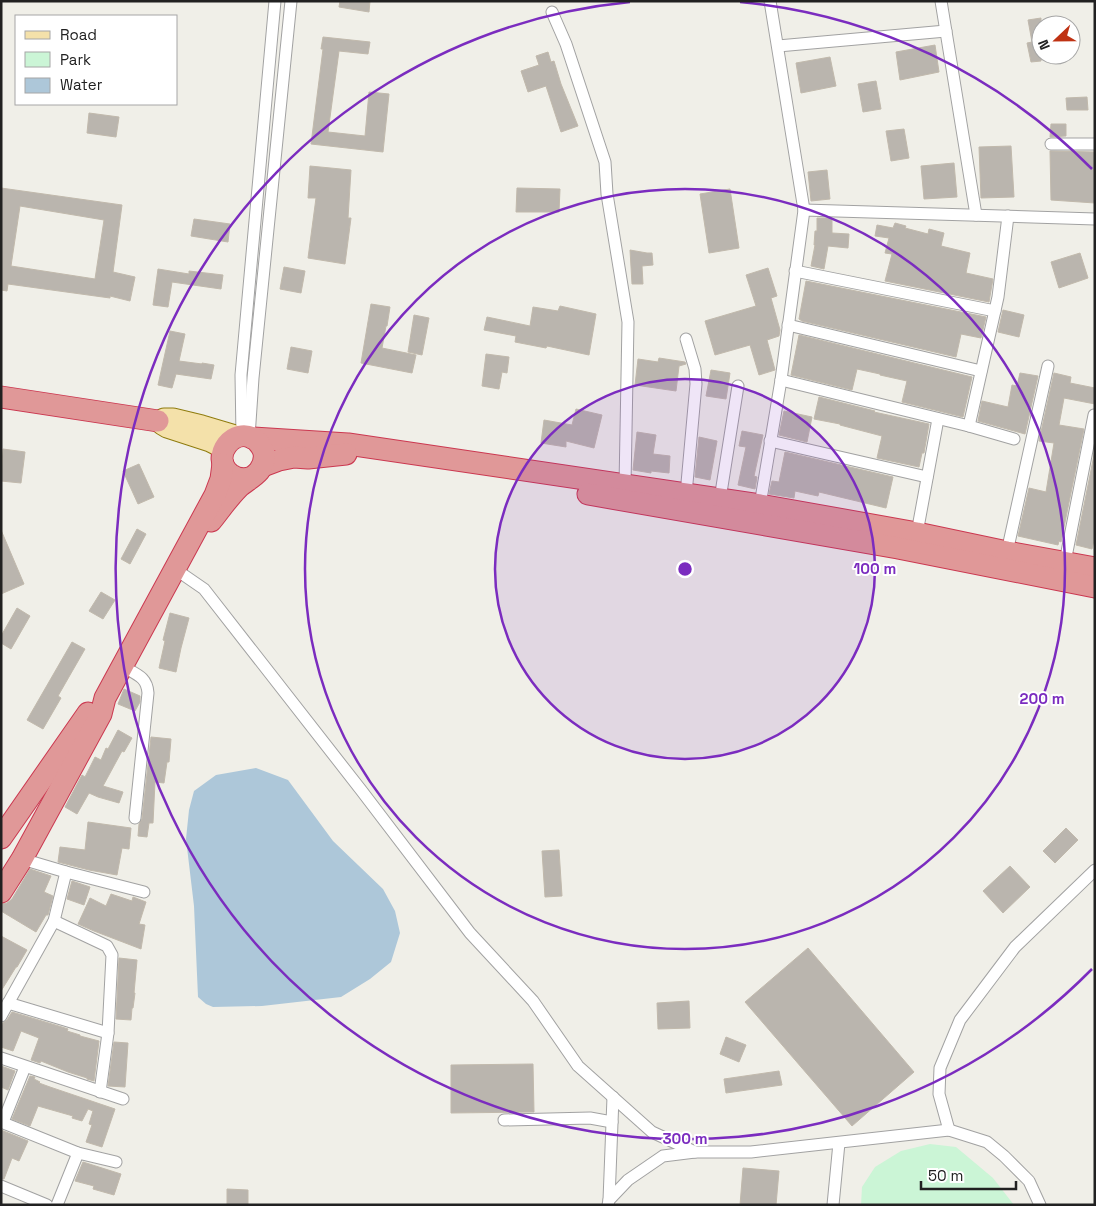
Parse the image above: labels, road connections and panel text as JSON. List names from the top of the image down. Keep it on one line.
{"legend":["Road","Park","Water"],"scale_bar":"50 m","north":"left","rings":["100 m","200 m","300 m"]}
